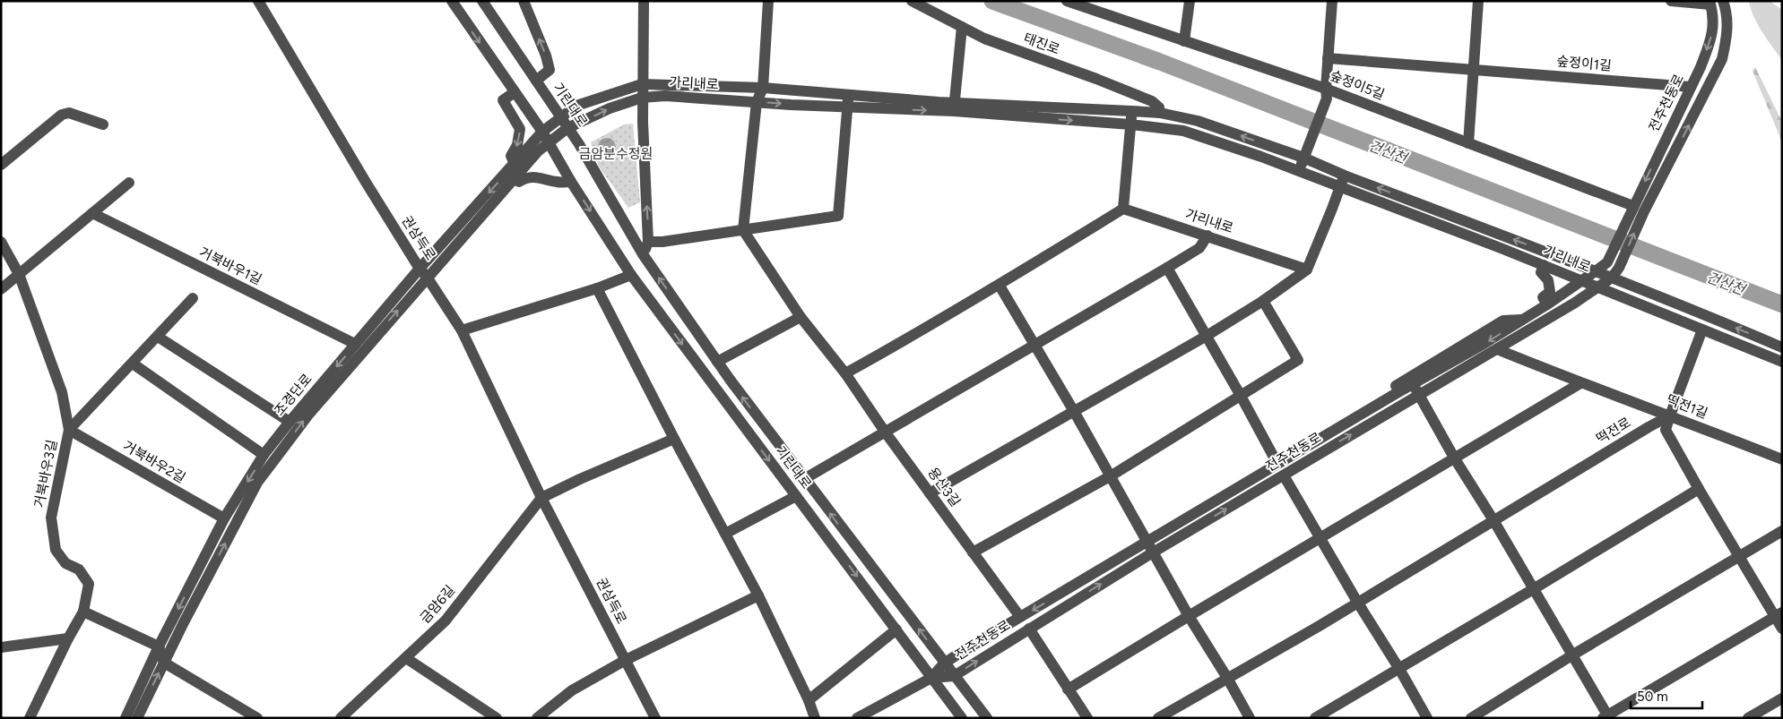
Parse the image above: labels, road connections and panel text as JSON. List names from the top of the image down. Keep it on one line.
{"streets":{"street":["태진로","숲정이1길","가리내로","숲정이5길","전주천동로","기린대로","권삼득로","거북바우1길","조경단로","떡전1길","떡전로","거북바우2길","거북바우3길","용산3길","금암6길"]},"crossings":[["태진로","가리내로"],["숲정이1길","전주천동로"],["가리내로","전주천동로"],["가리내로","기린대로"],["가리내로","조경단로"],["숲정이5길","전주천동로"],["전주천동로","기린대로"],["전주천동로","떡전1길"],["전주천동로","용산3길"],["기린대로","조경단로"],["기린대로","용산3길"],["권삼득로","조경단로"],["권삼득로","금암6길"],["거북바우1길","조경단로"],["조경단로","거북바우2길"],["떡전1길","떡전로"],["거북바우2길","거북바우3길"]],"water":["건산천"],"parks":["금암분수정원"],"scale_bar":"50 m"}
